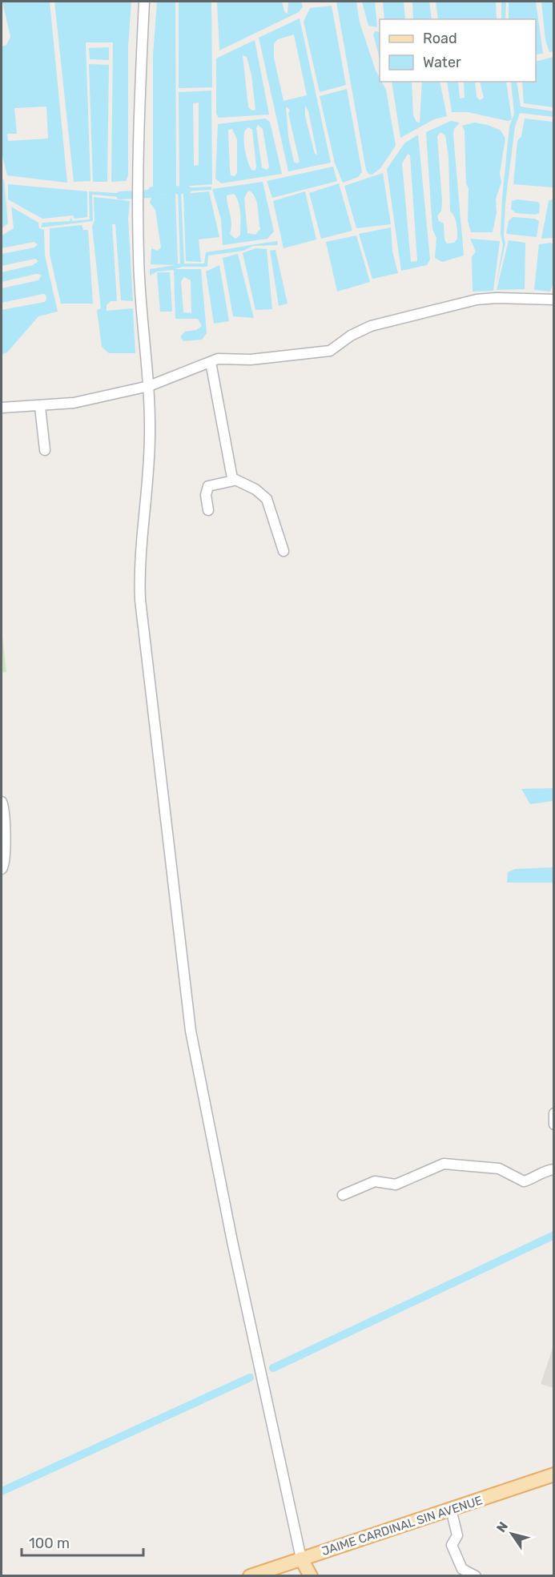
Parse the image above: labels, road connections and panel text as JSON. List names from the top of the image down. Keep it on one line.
{"streets":{"main road":["JAIME CARDINAL SIN AVENUE"]},"legend":["Road","Water"],"scale_bar":"100 m","north":"top left"}
